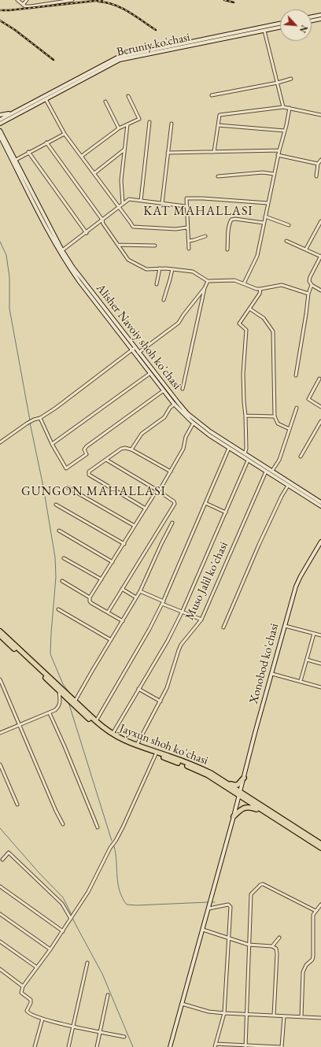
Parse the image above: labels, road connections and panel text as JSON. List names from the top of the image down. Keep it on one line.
{"streets":{"highway":["Jayxun shoh ko'chasi"],"main road":["Beruniy ko'chasi","Alisher Navoiy shoh ko'chasi","Xonobod ko'chasi"],"street":["Muso Jalil ko'chasi"]},"crossings":[["Alisher Navoiy shoh ko'chasi","Muso Jalil ko'chasi"],["Muso Jalil ko'chasi","Jayxun shoh ko'chasi"],["Xonobod ko'chasi","Jayxun shoh ko'chasi"]],"districts":["KAT MAHALLASI","GUNGON MAHALLASI"],"north":"bottom right"}
